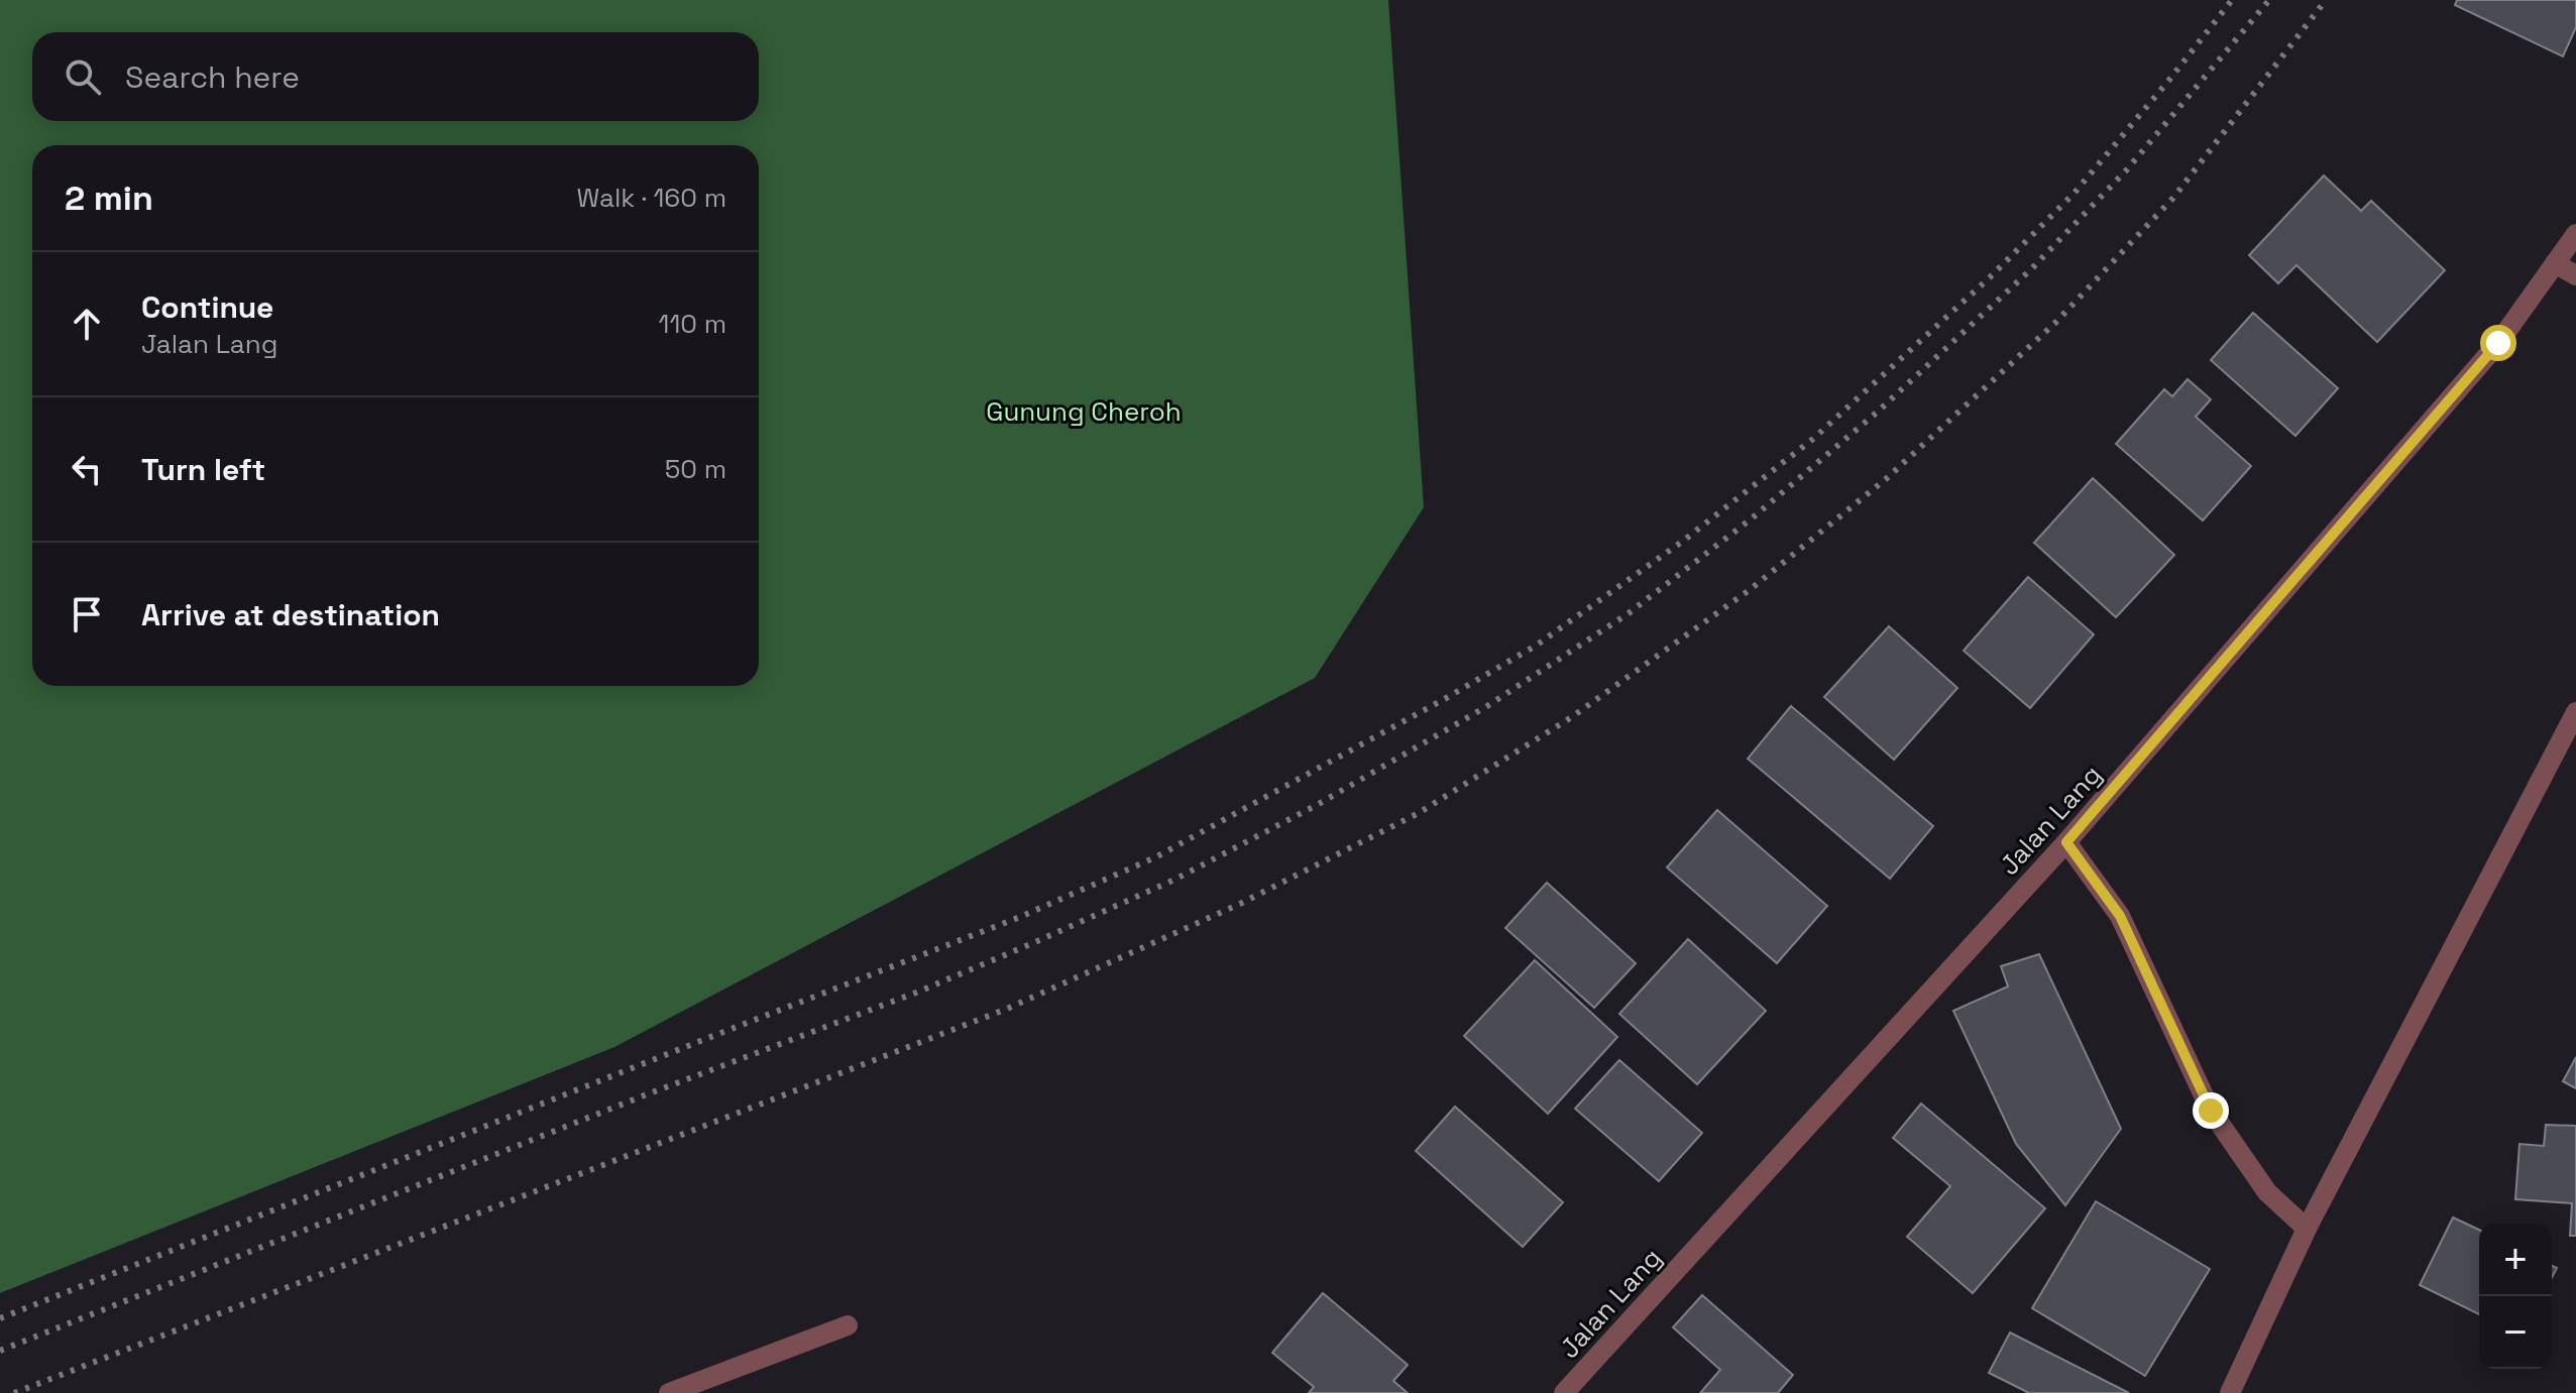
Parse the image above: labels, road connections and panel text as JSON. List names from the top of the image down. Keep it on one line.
{"streets":{"street":["Jalan Lang"]},"parks":["Gunung Cheroh"],"page":{"search":"Search here","heading":["2 min","Walk · 160 m"],"list":[["Continue","Jalan Lang","110 m"],["Turn left","50 m"],"Arrive at destination"],"map_buttons":["+","−"]}}
